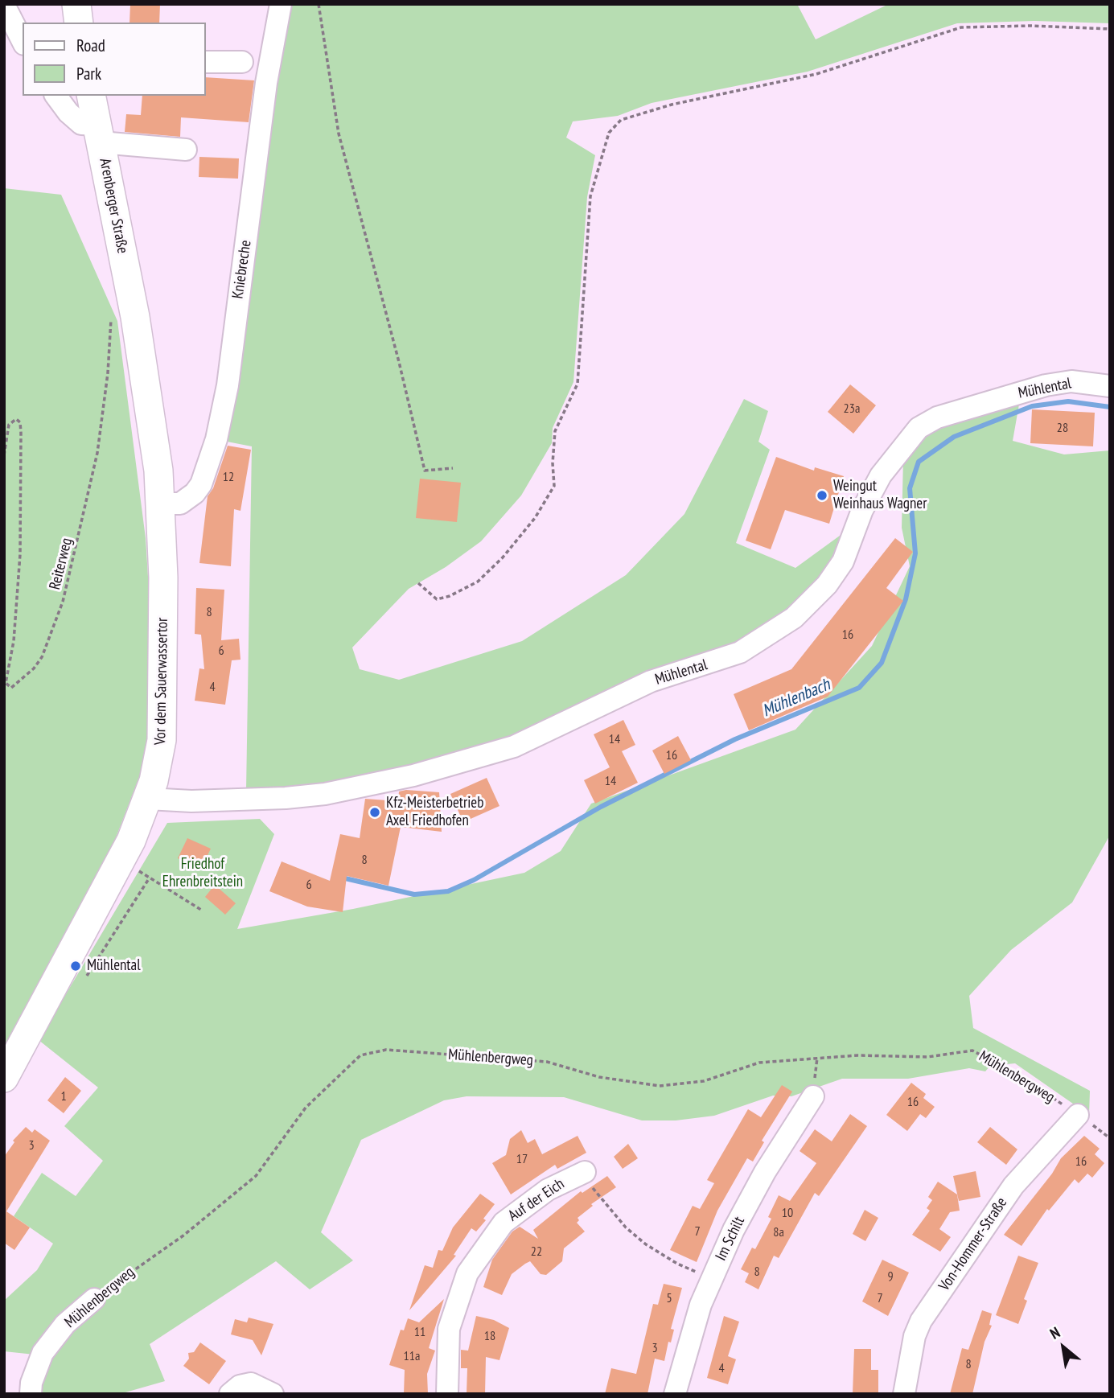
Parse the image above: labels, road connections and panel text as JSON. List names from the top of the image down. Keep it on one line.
{"streets":{"main road":["Arenberger Straße","Vor dem Sauerwassertor"],"street":["Kniebreche","Mühlental","Mühlenbergweg","Auf der Eich","Im Schilt","Von-Hommer-Straße"],"path":["Reiterweg"]},"crossings":[["Arenberger Straße","Reiterweg"],["Arenberger Straße","Vor dem Sauerwassertor"],["Kniebreche","Vor dem Sauerwassertor"],["Mühlental","Vor dem Sauerwassertor"],["Reiterweg","Vor dem Sauerwassertor"],["Mühlenbergweg","Von-Hommer-Straße"]],"water":["Mühlenbach"],"parks":["Friedhof Ehrenbreitstein"],"places":["Weingut Weinhaus Wagner","Kfz-Meisterbetrieb Axel Friedhofen","Mühlental"],"house_numbers":["23a","28","12","8","16","6","4","14","16","14","8","6","1","16","3","17","16","10","7","8a","22","8","9","5","7","11","18","3","11a","8","4"],"legend":["Road","Park"],"north":"top left"}
